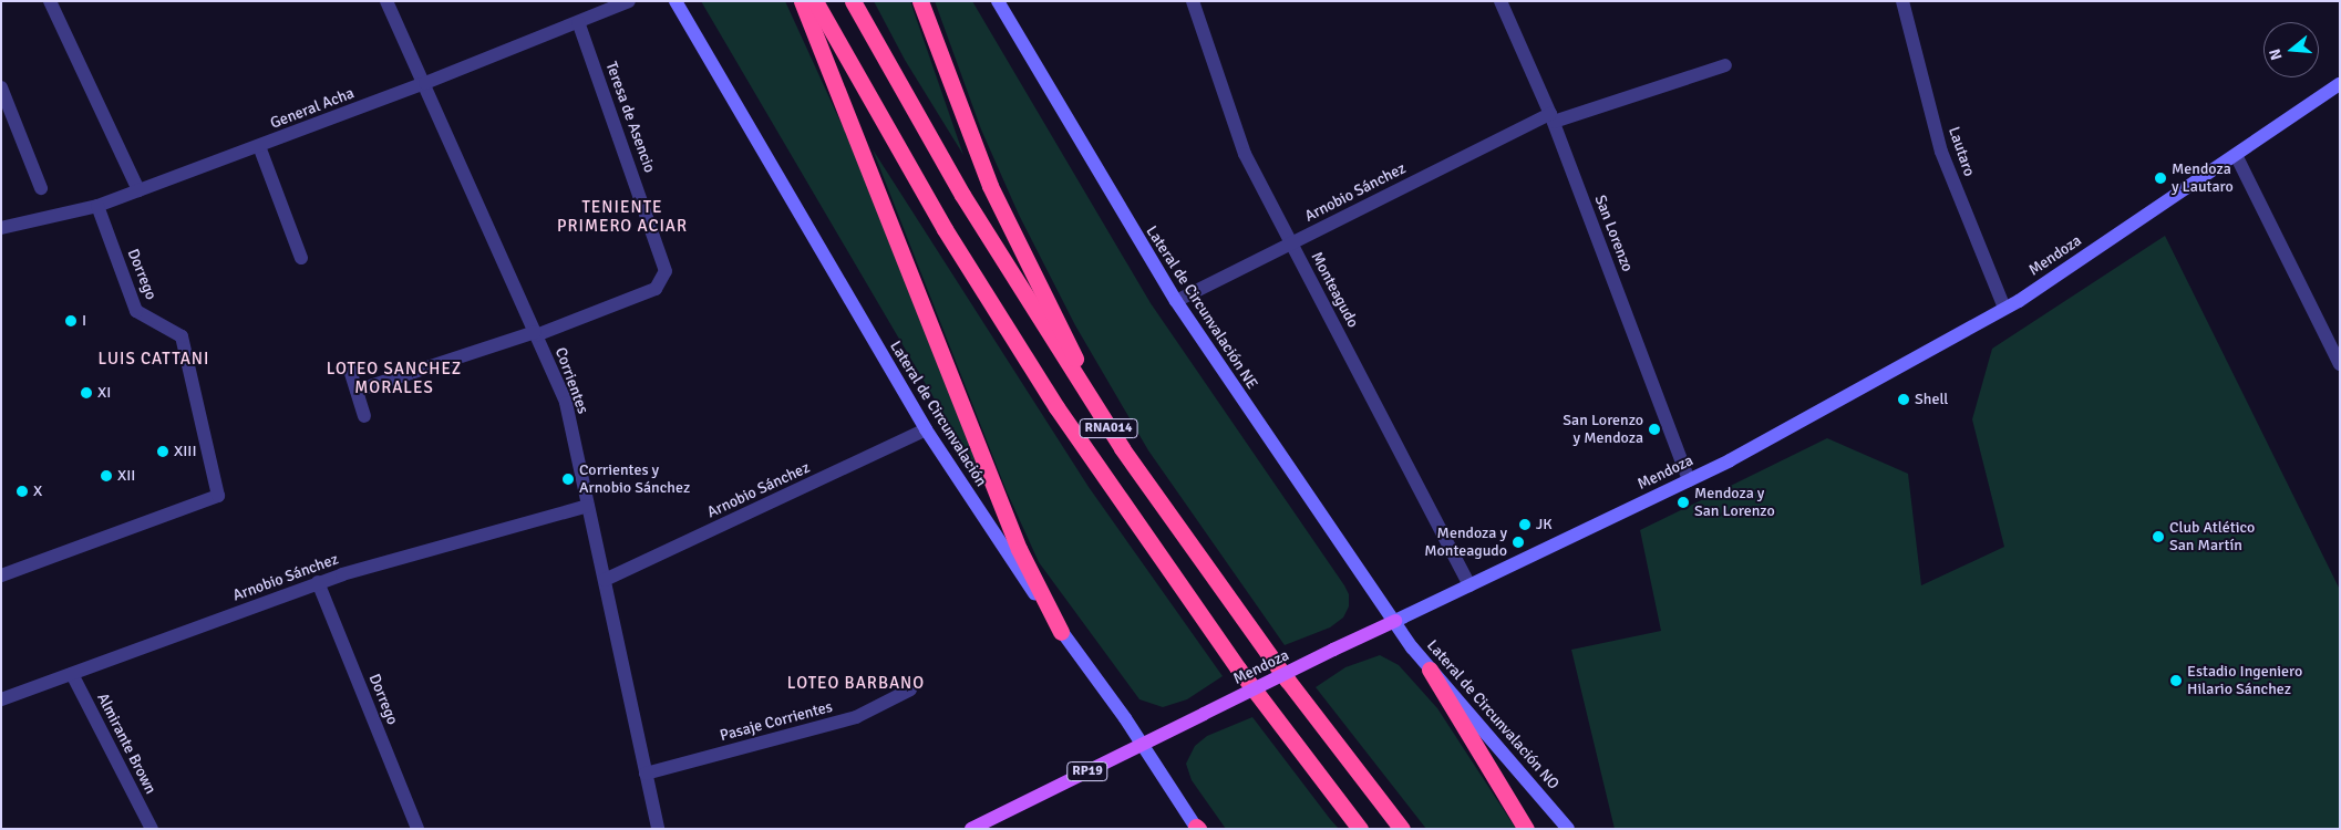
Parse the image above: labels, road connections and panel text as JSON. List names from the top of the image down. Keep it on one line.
{"streets":{"highway":["RNA014"],"main road":["Mendoza","RP19"],"street":["General Acha","Teresa de Asencio","Lautaro","Arnobio Sánchez","San Lorenzo","Dorrego","Monteagudo","Lateral de Circunvalación NE","Corrientes","Lateral de Circunvalación","Lateral de Circunvalación NO","Pasaje Corrientes","Almirante Brown"]},"crossings":[["General Acha","Teresa de Asencio"],["General Acha","Dorrego"],["General Acha","Corrientes"],["Teresa de Asencio","Corrientes"],["Lautaro","Mendoza"],["Arnobio Sánchez","San Lorenzo"],["Arnobio Sánchez","Dorrego"],["Arnobio Sánchez","Monteagudo"],["Arnobio Sánchez","Lateral de Circunvalación NE"],["Arnobio Sánchez","Corrientes"],["Arnobio Sánchez","Lateral de Circunvalación"],["Arnobio Sánchez","Almirante Brown"],["San Lorenzo","Mendoza"],["Mendoza","Monteagudo"],["Mendoza","Lateral de Circunvalación NE"],["Mendoza","Lateral de Circunvalación"],["Mendoza","Lateral de Circunvalación NO"],["Lateral de Circunvalación NE","Lateral de Circunvalación NO"],["Corrientes","Pasaje Corrientes"]],"districts":["TENIENTE PRIMERO ACIAR","LUIS CATTANI","LOTEO SANCHEZ MORALES","LOTEO BARBANO"],"places":["Mendoza y Lautaro","I","XI","Shell","San Lorenzo y Mendoza","XIII","XII","Corrientes y Arnobio Sánchez","X","Mendoza y San Lorenzo","JK","Club Atlético San Martín","Mendoza y Monteagudo","Estadio Ingeniero Hilario Sánchez"],"north":"left"}
